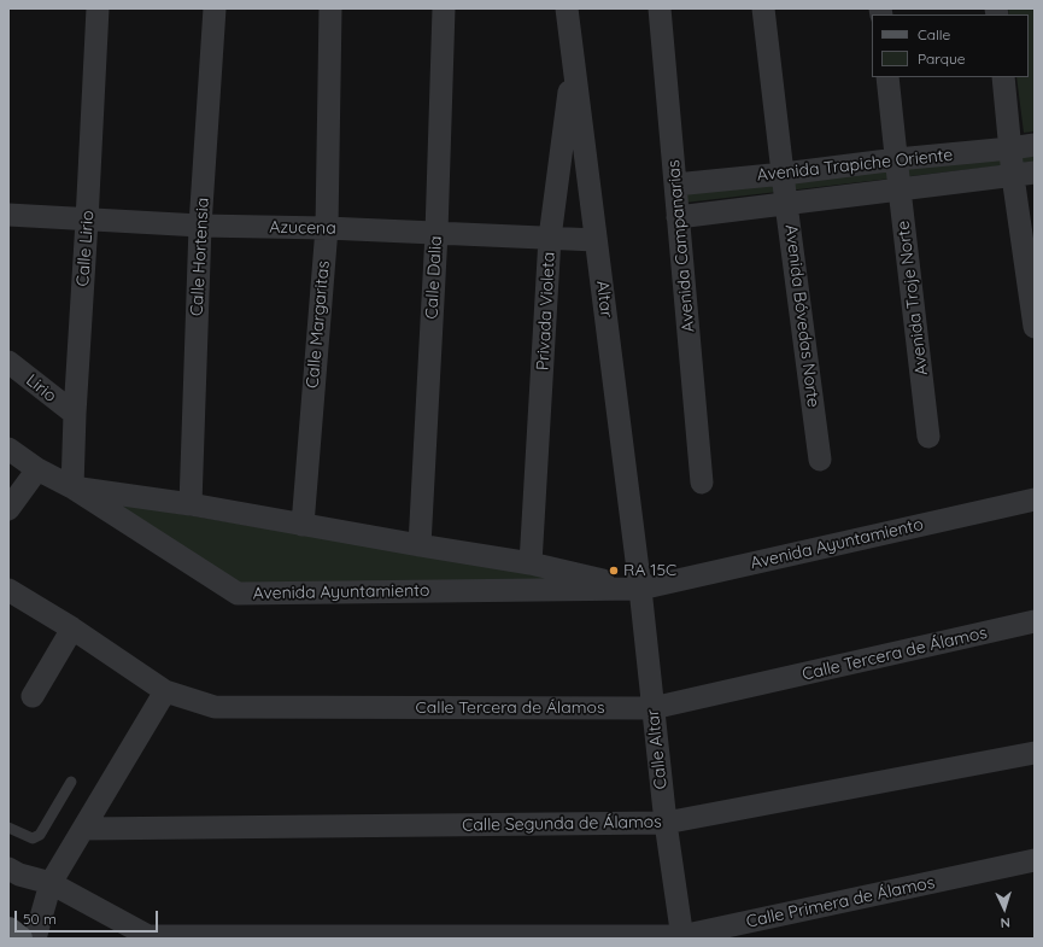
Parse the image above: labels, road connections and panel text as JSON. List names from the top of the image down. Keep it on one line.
{"streets":{"street":["Avenida Trapiche Oriente","Azucena","Avenida Campanarias","Calle Lirio","Calle Hortensia","Calle Dalia","Avenida Troje Norte","Altar","Privada Violeta","Avenida Bóvedas Norte","Calle Margaritas","Lirio","Avenida Ayuntamiento","Calle Tercera de Álamos","Calle Altar","Calle Segunda de Álamos","Calle Primera de Álamos"]},"crossings":[["Avenida Trapiche Oriente","Avenida Campanarias"],["Avenida Trapiche Oriente","Avenida Troje Norte"],["Avenida Trapiche Oriente","Avenida Bóvedas Norte"],["Azucena","Calle Lirio"],["Azucena","Calle Hortensia"],["Azucena","Calle Dalia"],["Azucena","Altar"],["Azucena","Privada Violeta"],["Azucena","Calle Margaritas"],["Calle Lirio","Lirio"],["Calle Lirio","Avenida Ayuntamiento"],["Calle Hortensia","Avenida Ayuntamiento"],["Calle Dalia","Avenida Ayuntamiento"],["Altar","Privada Violeta"],["Altar","Avenida Ayuntamiento"],["Altar","Calle Altar"],["Privada Violeta","Avenida Ayuntamiento"],["Calle Margaritas","Avenida Ayuntamiento"],["Avenida Ayuntamiento","Calle Altar"],["Calle Tercera de Álamos","Calle Altar"],["Calle Altar","Calle Segunda de Álamos"],["Calle Altar","Calle Primera de Álamos"]],"places":["RA 15C"],"legend":["Calle","Parque"],"scale_bar":"50 m","north":"bottom"}
